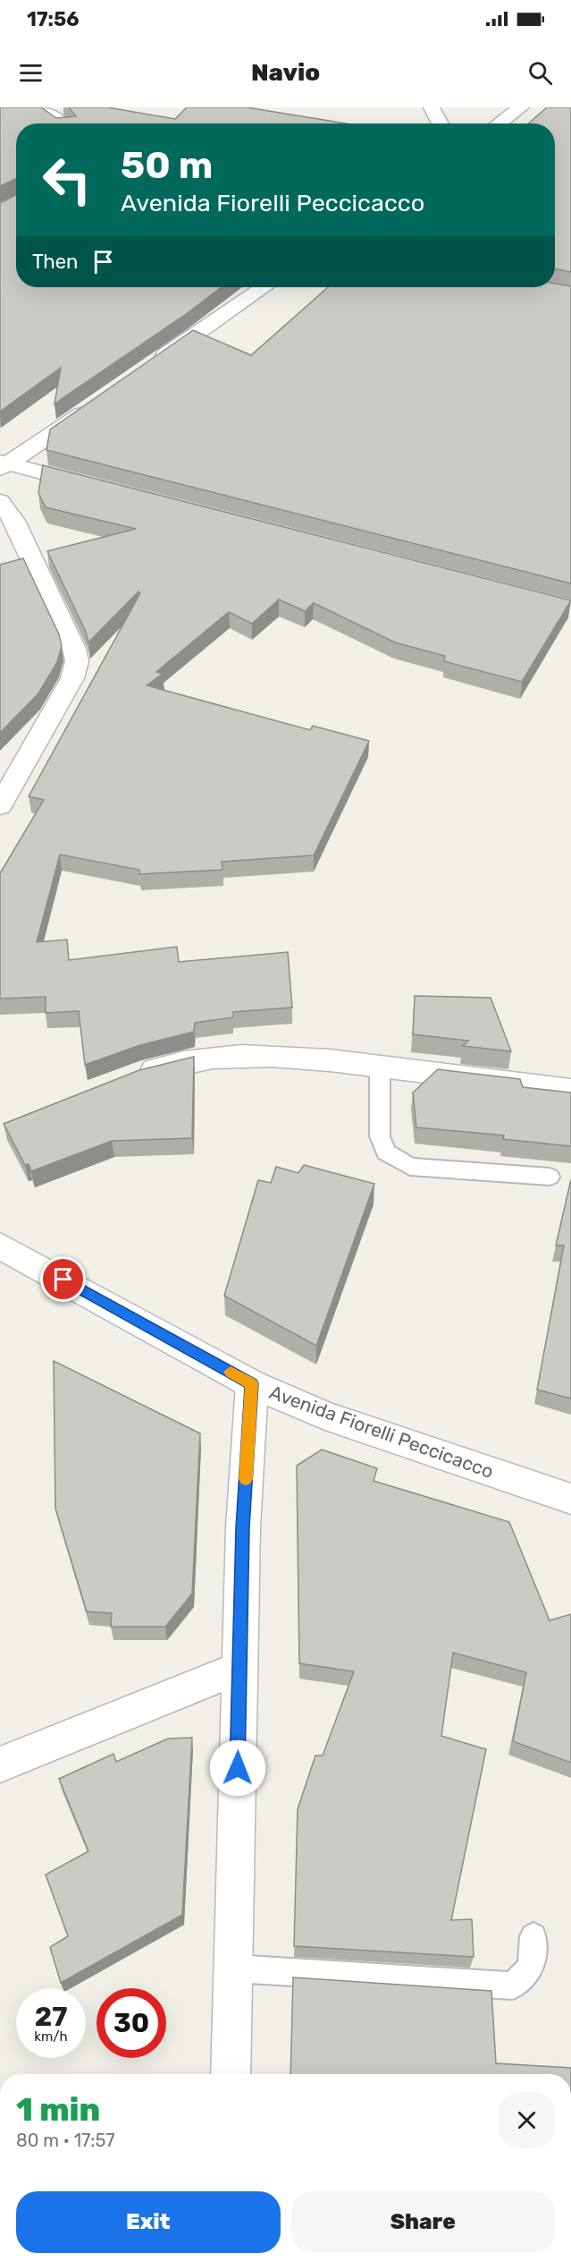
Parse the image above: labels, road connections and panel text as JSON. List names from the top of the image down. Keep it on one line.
{"streets":{"street":["Avenida Fiorelli Peccicacco"]},"page":{"status":"17:56","header":"Navio","turn":["50 m","Avenida Fiorelli Peccicacco"],"then":"Then","speed":"27 km/h","limit":"30","heading":["1 min","80 m · 17:57"],"buttons":["Exit","Share"]}}
